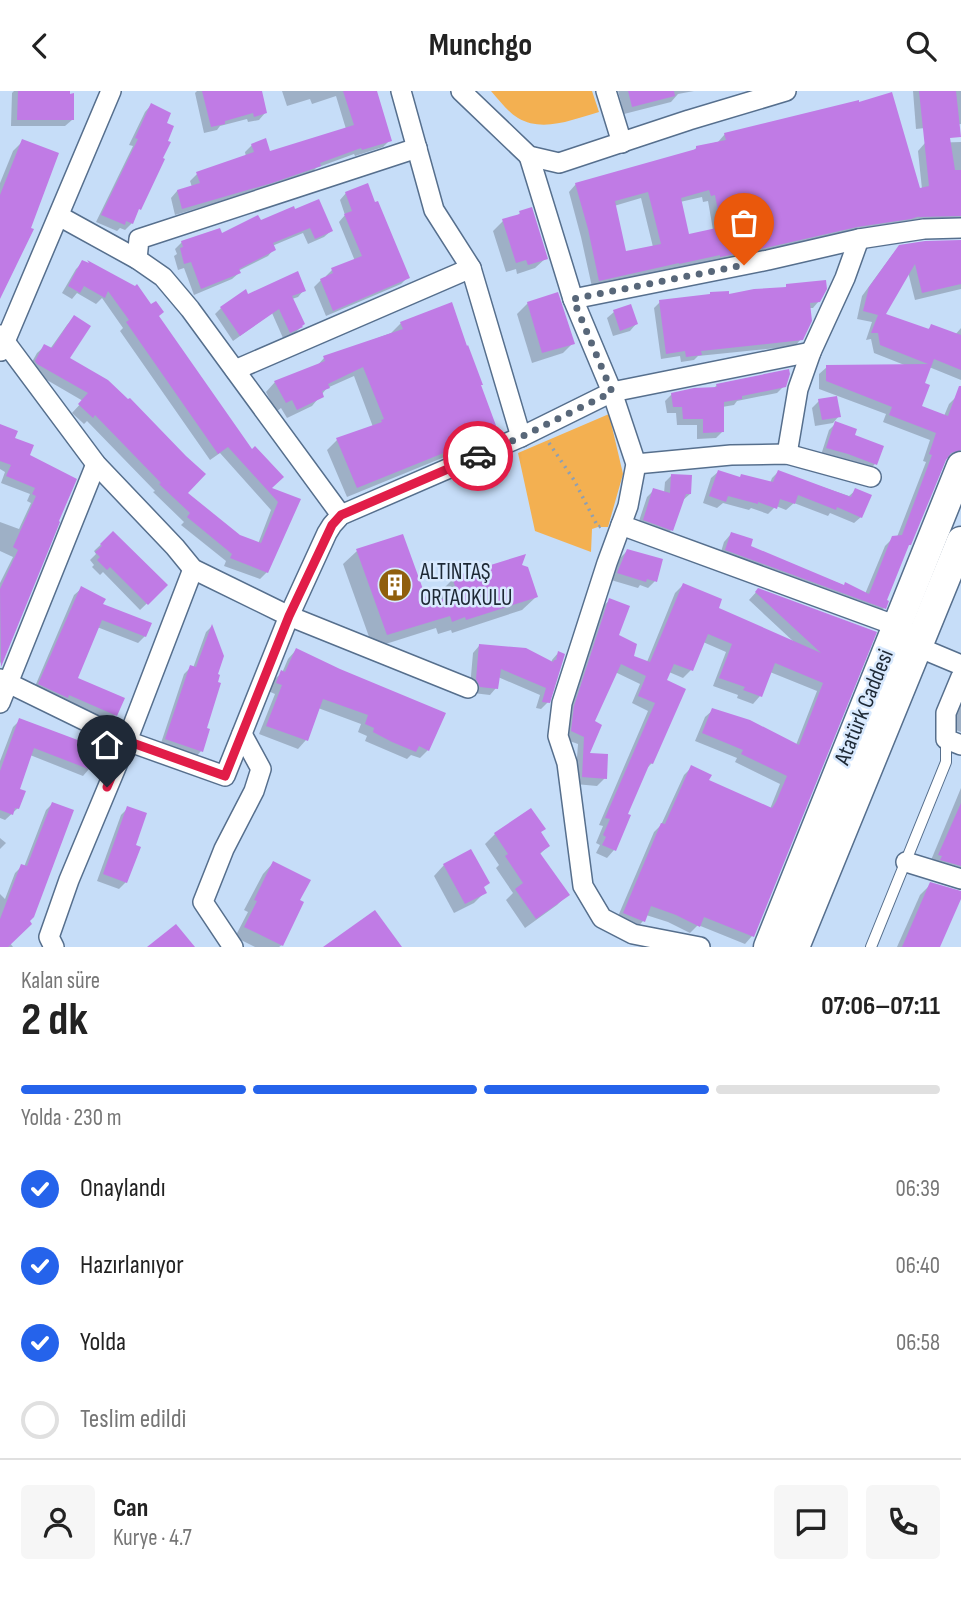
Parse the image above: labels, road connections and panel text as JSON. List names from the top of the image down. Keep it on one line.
{"streets":{"main road":["Atatürk Caddesi"]},"places":{"building":["ALTINTAŞ ORTAOKULU"]},"page":{"header":"Munchgo","heading":["2 dk","Kalan süre","07:06–07:11"],"panel":["Can","Kurye · 4.7"],"bar":"Yolda · 230 m","list":[["Onaylandı","06:39"],["Hazırlanıyor","06:40"],["Yolda","06:58"],"Teslim edildi"]}}
